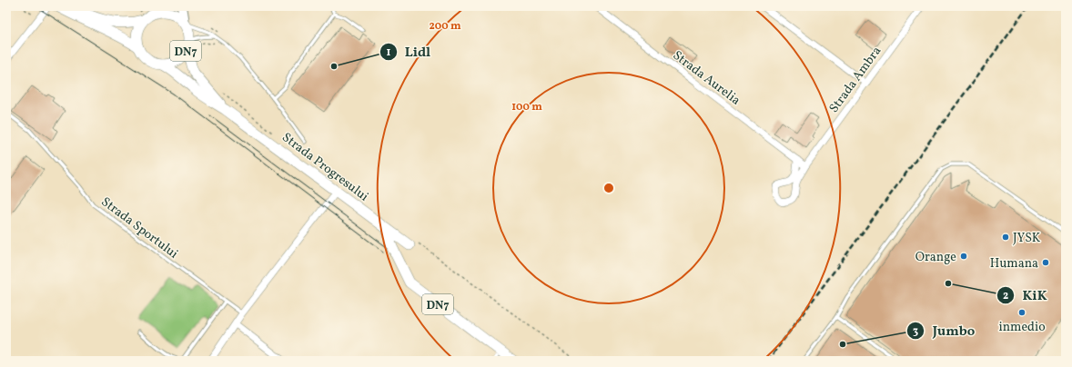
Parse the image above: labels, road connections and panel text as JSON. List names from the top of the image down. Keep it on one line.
{"streets":{"main road":["DN7","Strada Progresului"],"street":["Strada Aurelia","Strada Ambra"],"lane":["Strada Sportului"]},"crossings":[["DN7","Strada Progresului"],["Strada Aurelia","Strada Ambra"]],"places":["Lidl","JYSK","Orange","Humana","KiK","inmedio","Jumbo"],"rings":["200 m","100 m"]}
